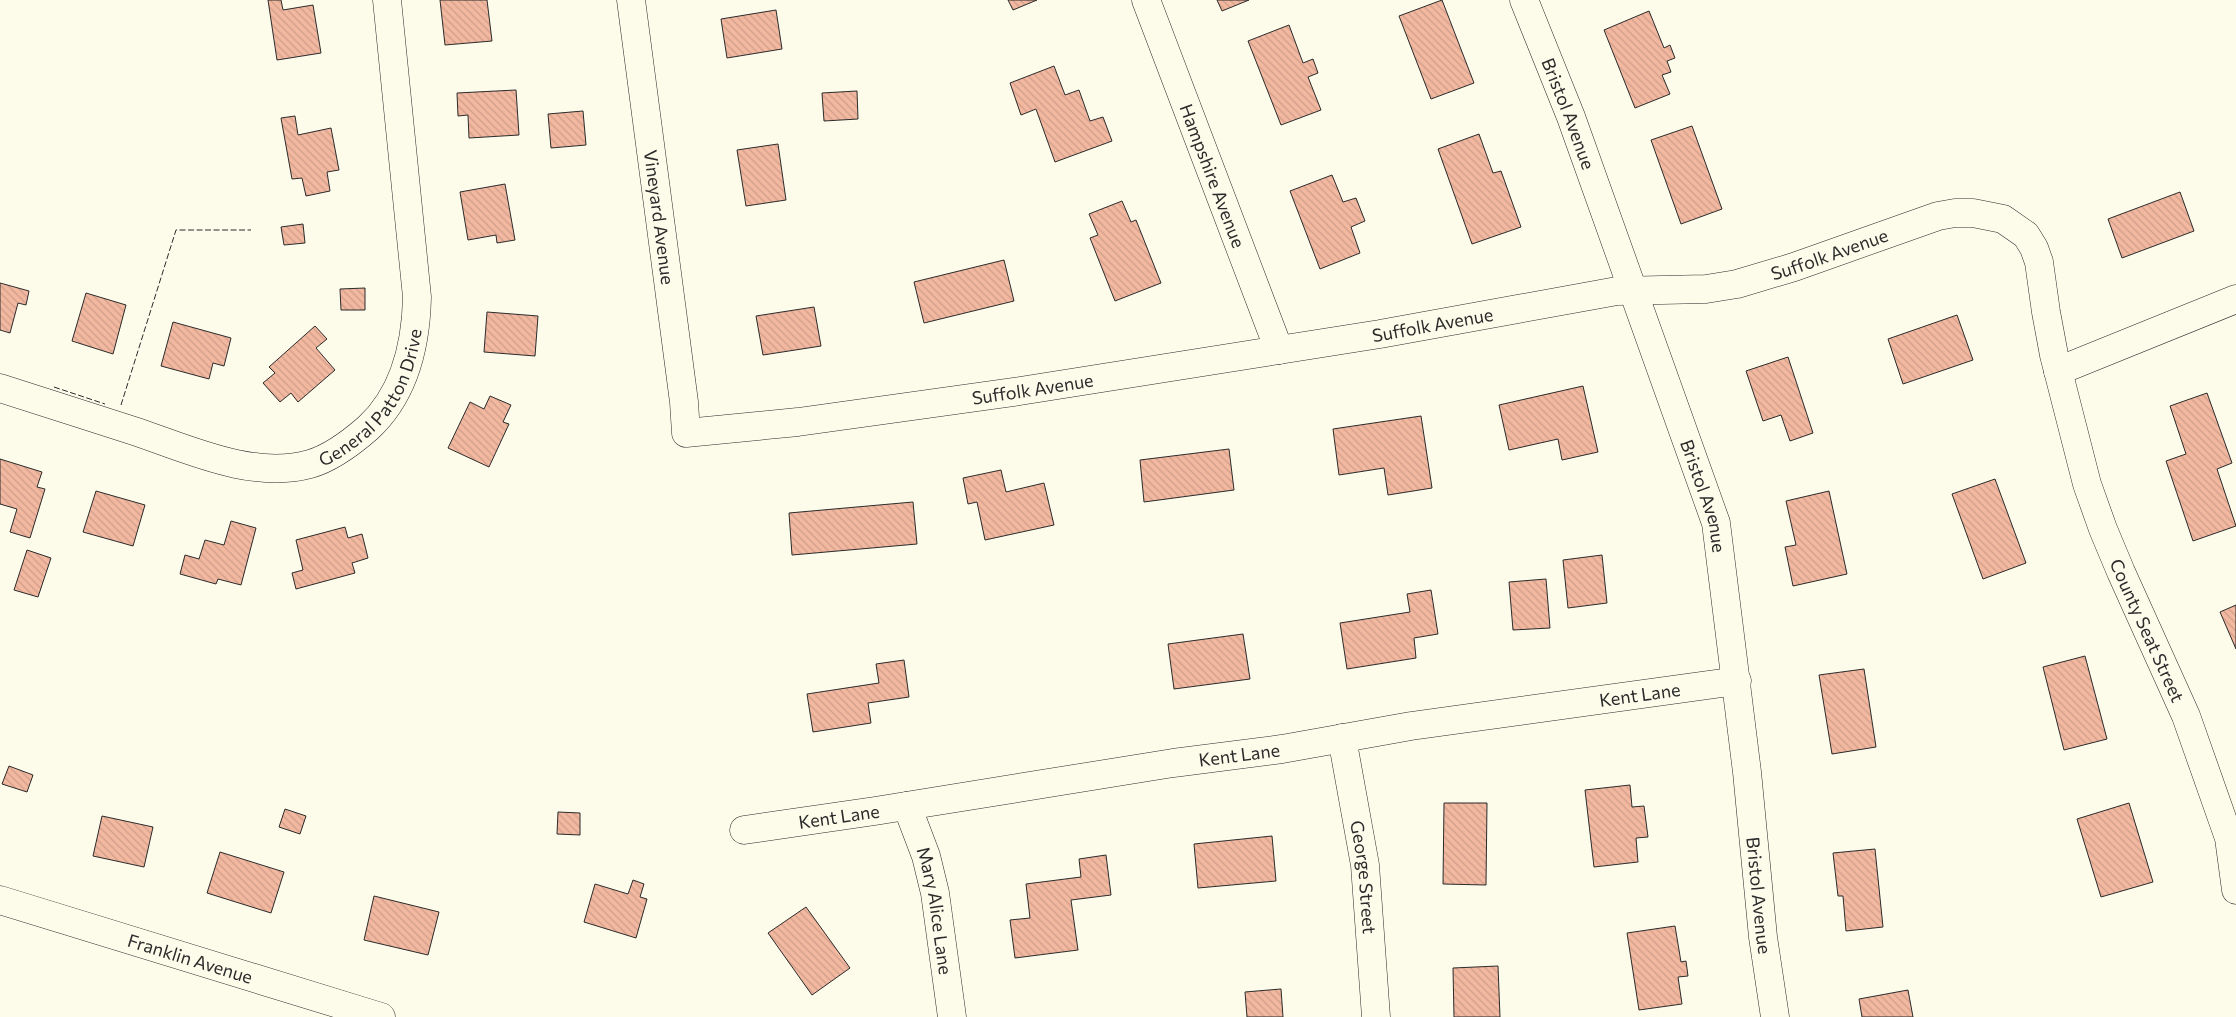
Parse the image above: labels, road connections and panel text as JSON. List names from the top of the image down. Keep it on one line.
{"streets":{"street":["Bristol Avenue","Hampshire Avenue","Vineyard Avenue","Suffolk Avenue","General Patton Drive","County Seat Street","Kent Lane","George Street","Mary Alice Lane","Franklin Avenue"]},"crossings":[["Bristol Avenue","Suffolk Avenue"],["Bristol Avenue","Kent Lane"],["Hampshire Avenue","Suffolk Avenue"],["Vineyard Avenue","Suffolk Avenue"],["Suffolk Avenue","County Seat Street"],["Kent Lane","George Street"],["Kent Lane","Mary Alice Lane"]]}
